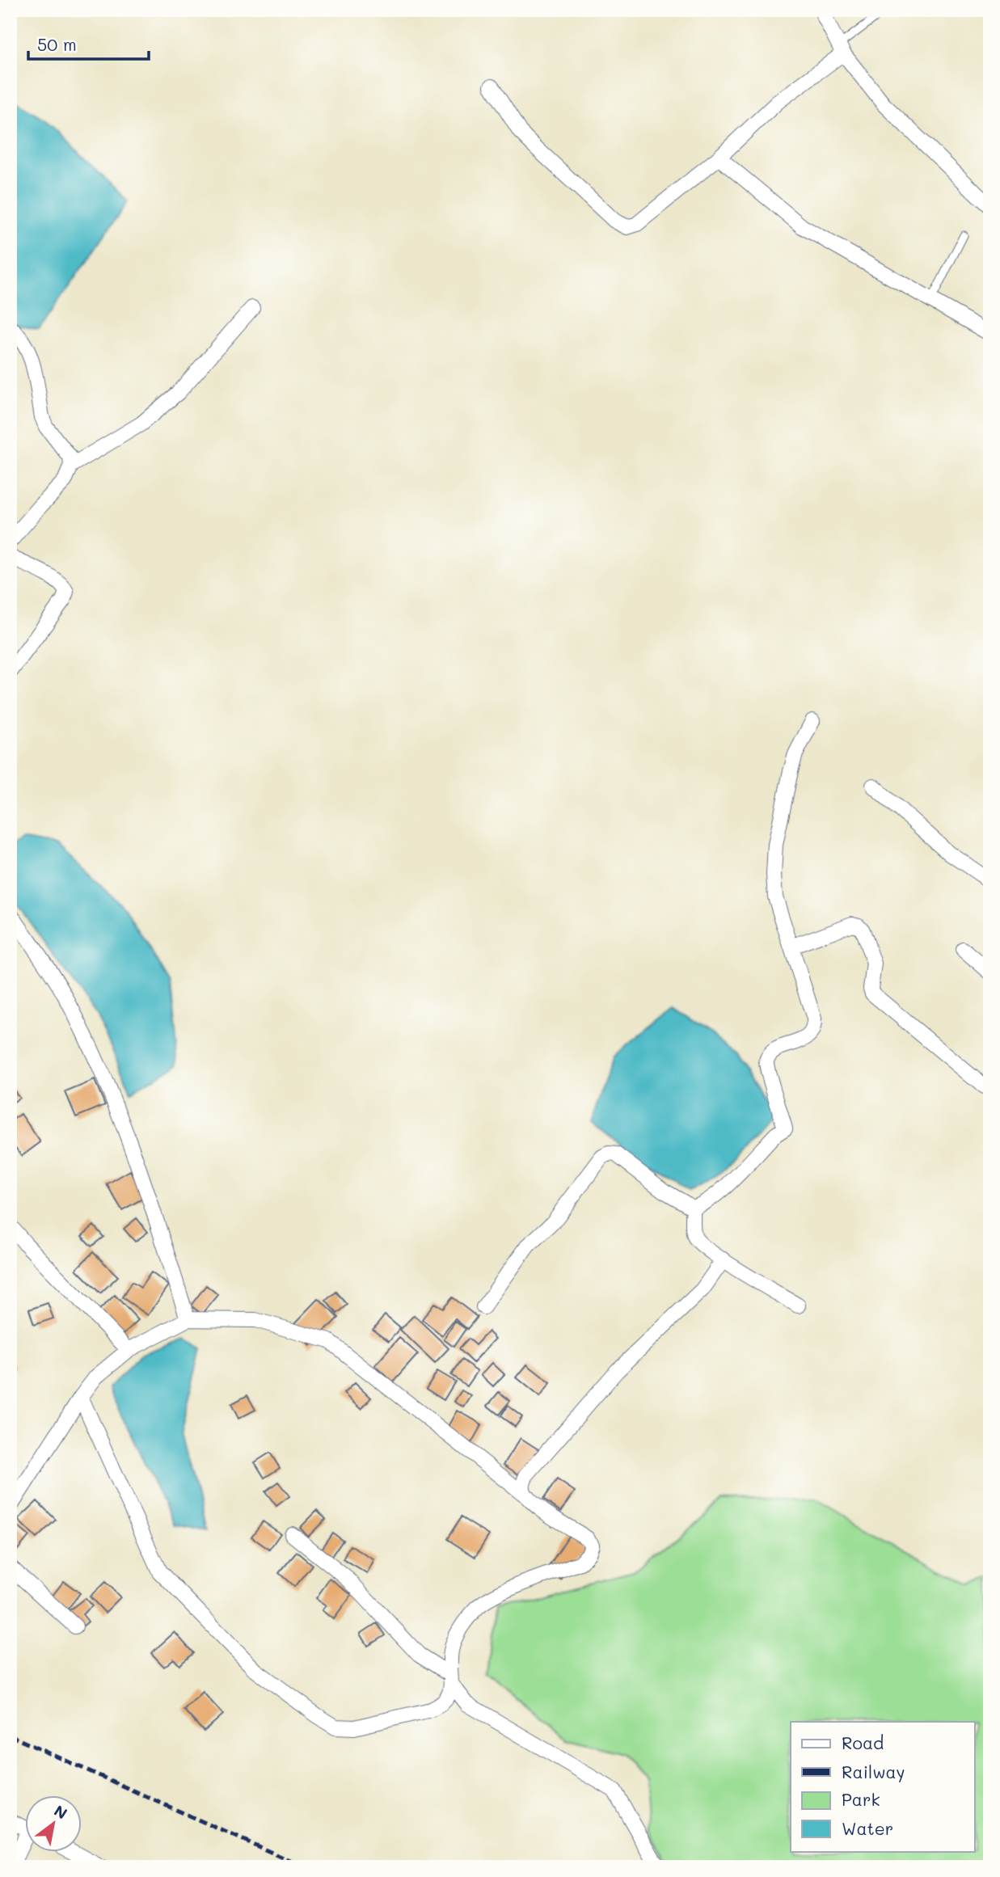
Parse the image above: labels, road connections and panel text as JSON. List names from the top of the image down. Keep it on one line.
{"legend":["Road","Railway","Park","Water"],"scale_bar":"50 m","north":"top right"}
